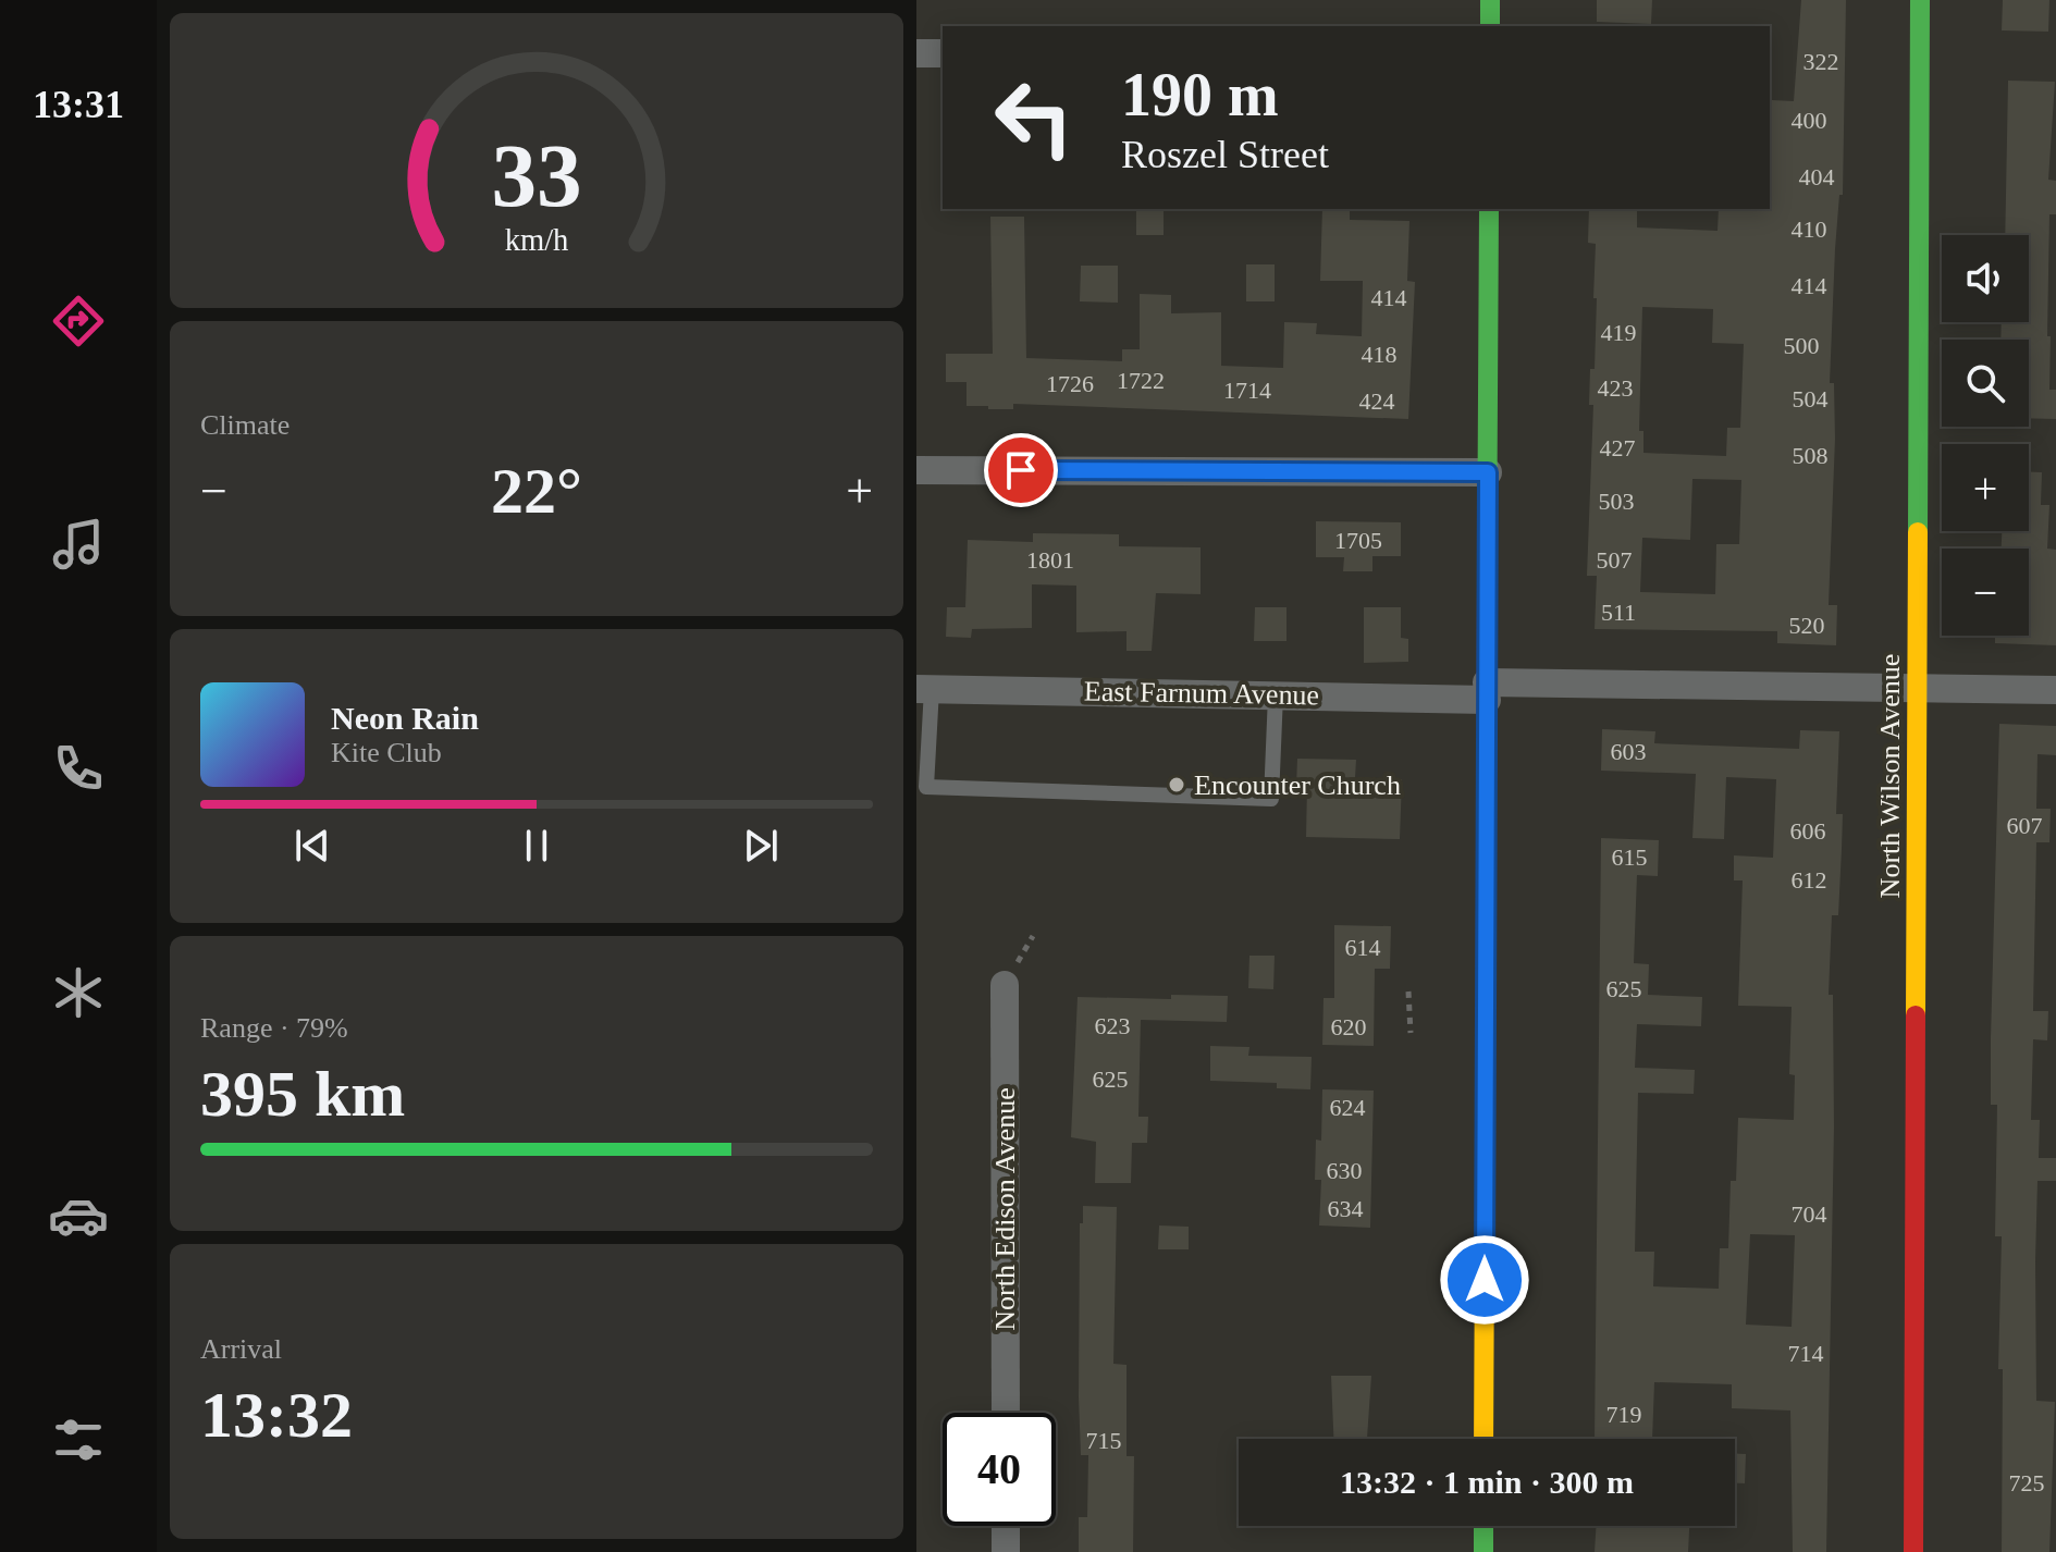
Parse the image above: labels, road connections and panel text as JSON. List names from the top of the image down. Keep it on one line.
{"streets":{"street":["East Farnum Avenue","North Wilson Avenue","North Edison Avenue"]},"crossings":[["East Farnum Avenue","North Wilson Avenue"]],"places":["Encounter Church"],"house_numbers":["322","400","404","410","414","414","419","500","418","1722","1726","423","1714","504","424","427","508","503","1705","1801","507","511","520","603","607","606","615","612","614","625","623","620","625","624","630","634","704","714","719","715","725"],"page":{"tabs":"13:31","turn":["190 m","Roszel Street"],"map_buttons":["+","−"],"tile":["Climate",["Range · 79%","395 km"],["Arrival","13:32"]],"heat":["−","22°","+"],"song":["Neon Rain","Kite Club"],"limit":"40","trip":"13:32 · 1 min · 300 m","gauge":["33","km/h"]}}
